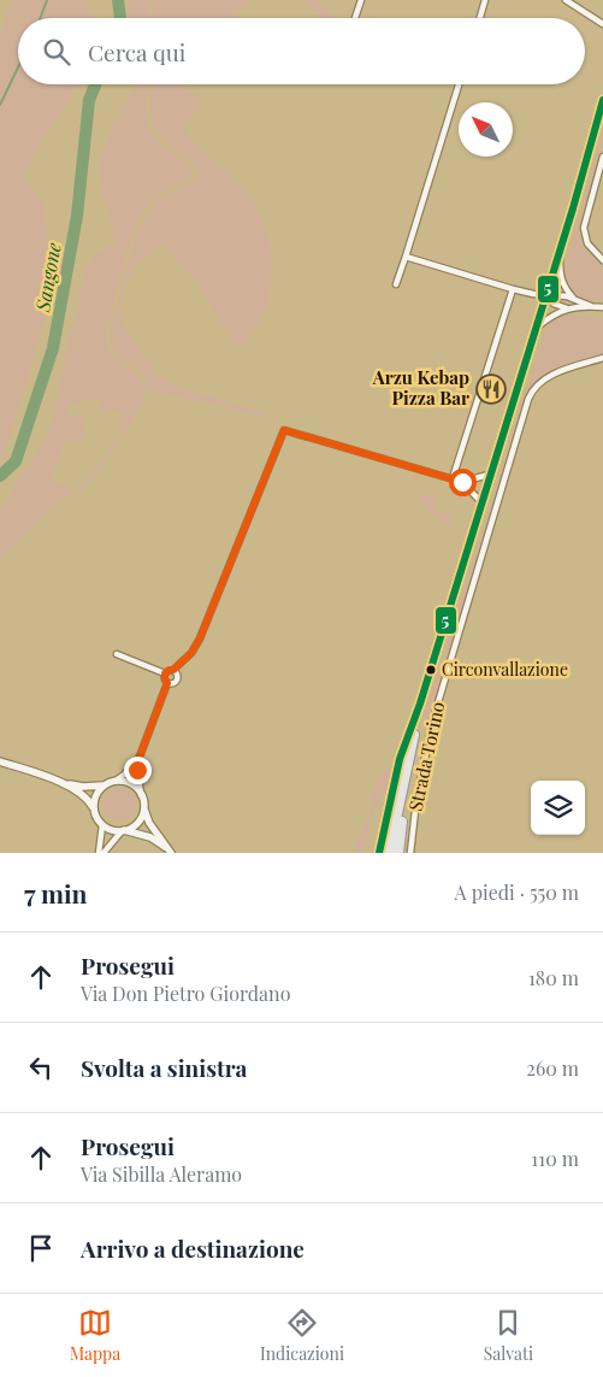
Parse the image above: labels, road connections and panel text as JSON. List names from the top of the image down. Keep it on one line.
{"streets":{"main road":["Strada Torino"]},"water":["Sangone"],"places":{"restaurant":["Arzu Kebap Pizza Bar"],"other":["Circonvallazione"]},"lines":["transit line 5"],"north":"top left","page":{"search":"Cerca qui","heading":["7 min","A piedi · 550 m"],"list":[["Prosegui","Via Don Pietro Giordano","180 m"],["Svolta a sinistra","260 m"],["Prosegui","Via Sibilla Aleramo","110 m"],"Arrivo a destinazione"],"nav":["Mappa","Indicazioni","Salvati"]}}
